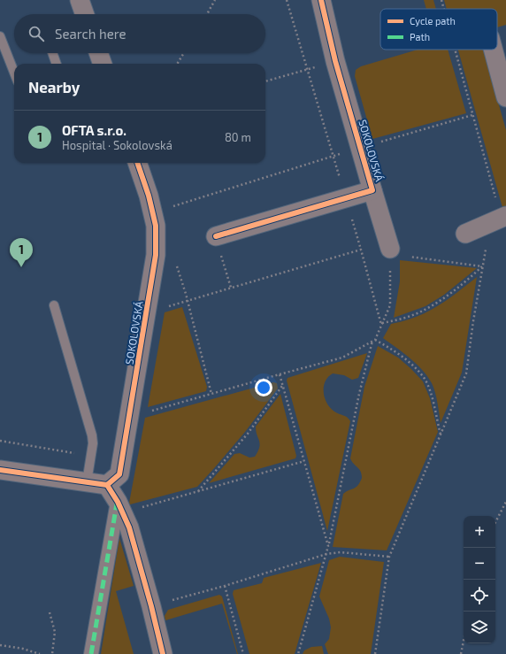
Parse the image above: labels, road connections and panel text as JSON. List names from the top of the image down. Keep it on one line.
{"streets":{"street":["SOKOLOVSKÁ"]},"legend":["Cycle path","Path"],"page":{"search":"Search here","heading":"Nearby","list":[{"mark":"1","name":"OFTA s.r.o.","note":"Hospital · Sokolovská","value":"80 m"}],"pins":"1","map_buttons":["+","−"]}}
